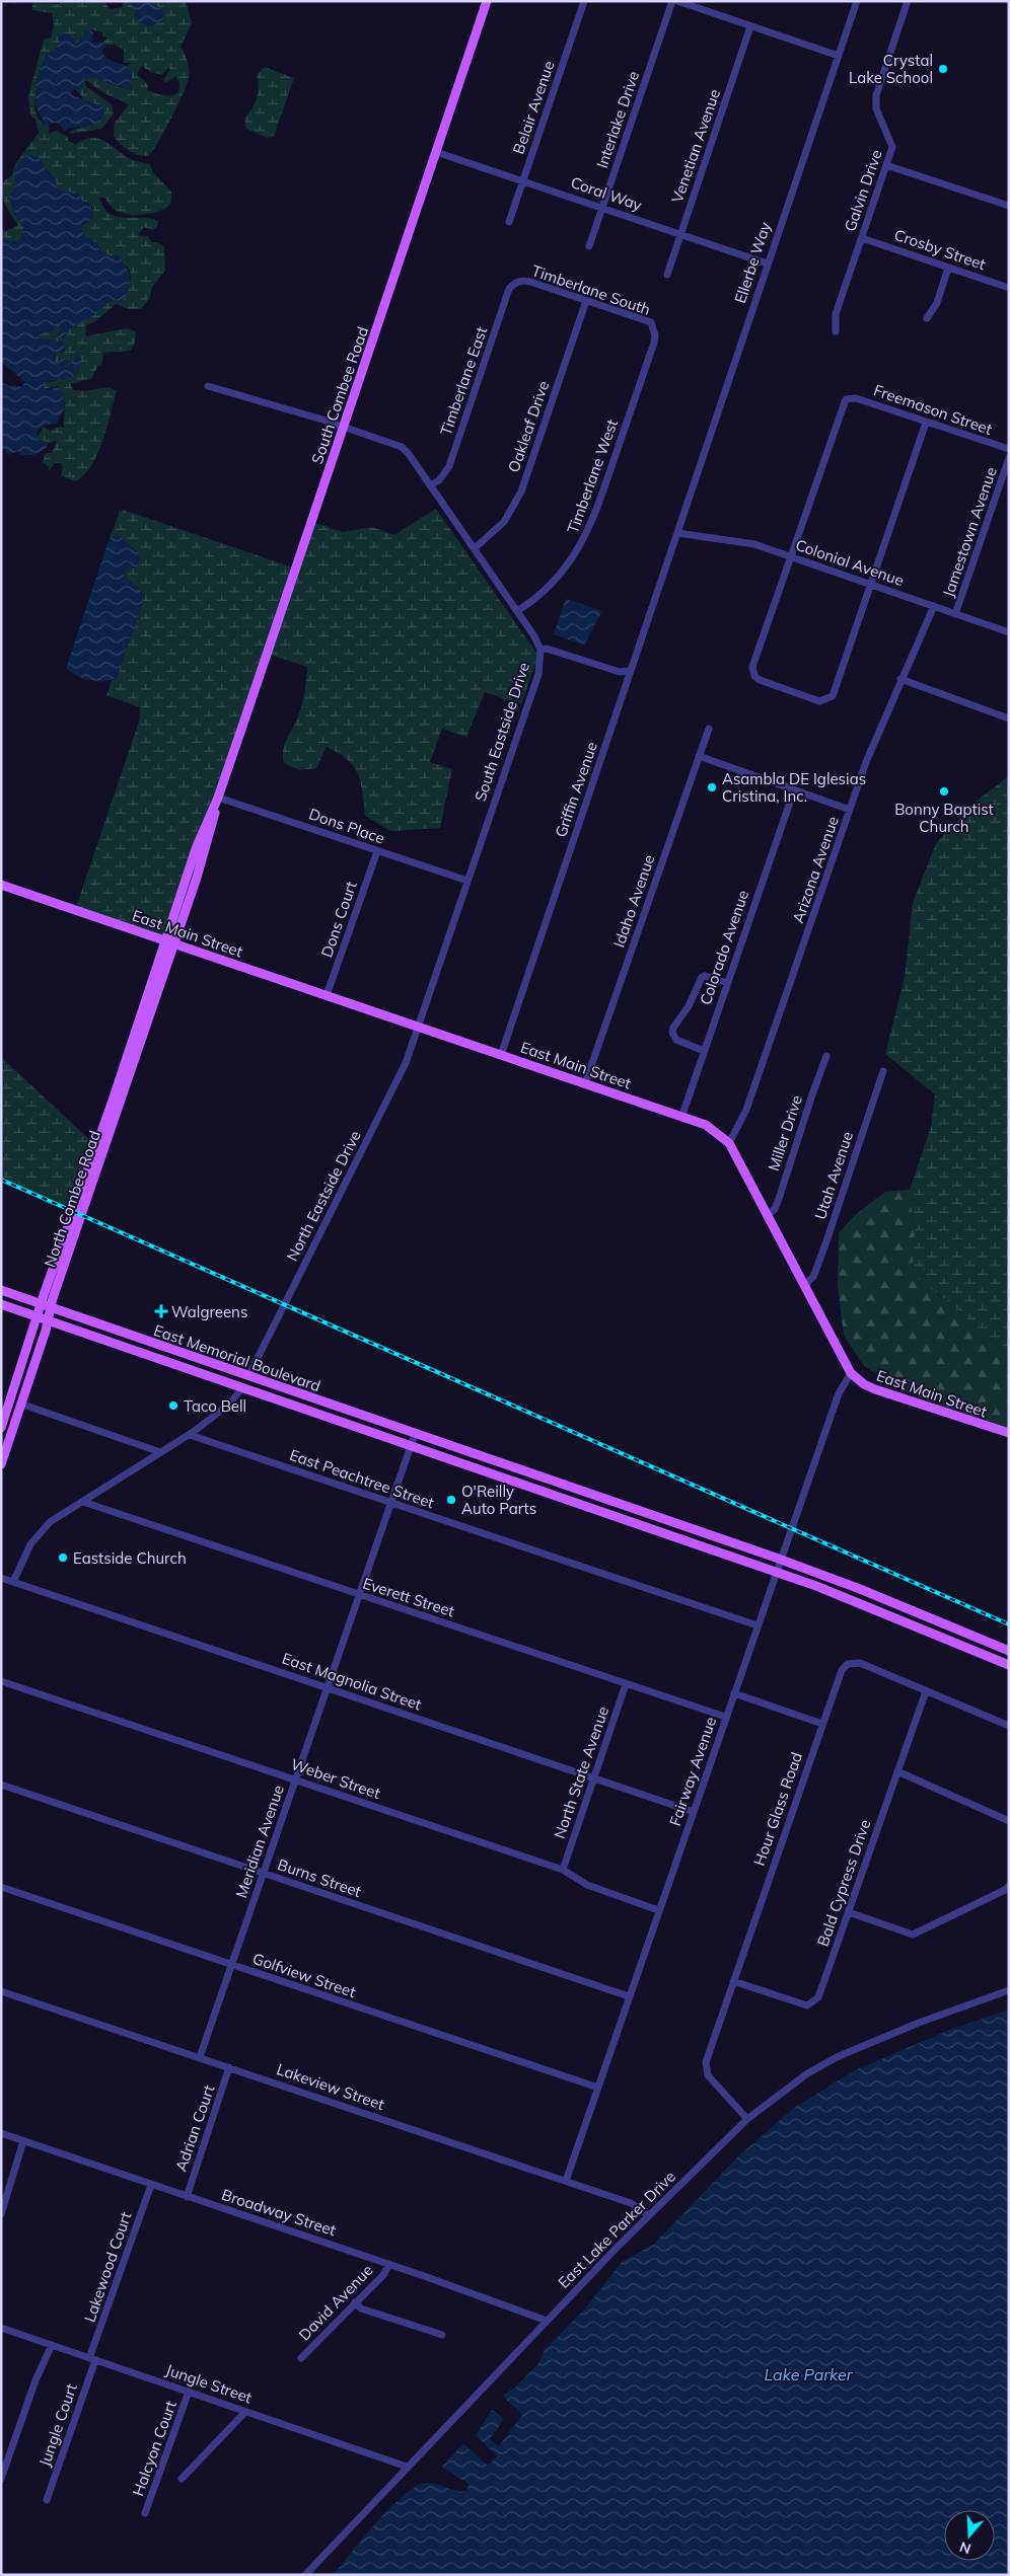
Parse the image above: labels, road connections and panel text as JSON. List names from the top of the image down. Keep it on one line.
{"streets":{"main road":["South Combee Road","East Main Street","North Combee Road","East Memorial Boulevard"],"street":["Belair Avenue","Interlake Drive","Venetian Avenue","Galvin Drive","Coral Way","Crosby Street","Ellerbe Way","Timberlane South","Timberlane East","Freemason Street","Oakleaf Drive","Timberlane West","Jamestown Avenue","Colonial Avenue","South Eastside Drive","Griffin Avenue","Dons Place","Arizona Avenue","Idaho Avenue","Dons Court","Colorado Avenue","Miller Drive","Utah Avenue","North Eastside Drive","East Peachtree Street","Everett Street","East Magnolia Street","Fairway Avenue","North State Avenue","Weber Street","Hour Glass Road","Meridian Avenue","Burns Street","Bald Cypress Drive","Golfview Street","Lakeview Street","Adrian Court","Broadway Street","East Lake Parker Drive","Lakewood Court","David Avenue","Jungle Street","Jungle Court","Halcyon Court"]},"crossings":[["Belair Avenue","Coral Way"],["Interlake Drive","Coral Way"],["Venetian Avenue","Coral Way"],["Galvin Drive","Crosby Street"],["Coral Way","Ellerbe Way"],["Coral Way","South Combee Road"],["Ellerbe Way","Colonial Avenue"],["Ellerbe Way","Griffin Avenue"],["Timberlane South","Timberlane East"],["Timberlane South","Oakleaf Drive"],["Timberlane South","Timberlane West"],["Timberlane East","South Eastside Drive"],["South Combee Road","South Eastside Drive"],["South Combee Road","Dons Place"],["South Combee Road","East Main Street"],["South Combee Road","North Combee Road"],["Freemason Street","Colonial Avenue"],["Oakleaf Drive","South Eastside Drive"],["Timberlane West","South Eastside Drive"],["Jamestown Avenue","Colonial Avenue"],["Colonial Avenue","Griffin Avenue"],["Colonial Avenue","Arizona Avenue"],["South Eastside Drive","Dons Place"],["South Eastside Drive","East Main Street"],["South Eastside Drive","North Eastside Drive"],["Griffin Avenue","East Main Street"],["Dons Place","Dons Court"],["Arizona Avenue","East Main Street"],["Idaho Avenue","East Main Street"],["Dons Court","East Main Street"],["East Main Street","Colorado Avenue"],["East Main Street","Miller Drive"],["East Main Street","Utah Avenue"],["East Main Street","North Eastside Drive"],["East Main Street","North Combee Road"],["East Main Street","Fairway Avenue"],["North Eastside Drive","East Memorial Boulevard"],["North Combee Road","East Memorial Boulevard"],["East Memorial Boulevard","Fairway Avenue"],["East Memorial Boulevard","Meridian Avenue"],["East Peachtree Street","Fairway Avenue"],["East Peachtree Street","Meridian Avenue"],["Everett Street","Fairway Avenue"],["Everett Street","North State Avenue"],["Everett Street","Meridian Avenue"],["East Magnolia Street","Fairway Avenue"],["East Magnolia Street","North State Avenue"],["East Magnolia Street","Meridian Avenue"],["Fairway Avenue","Weber Street"],["Fairway Avenue","Burns Street"],["Fairway Avenue","Golfview Street"],["Fairway Avenue","Lakeview Street"],["North State Avenue","Weber Street"],["Weber Street","Meridian Avenue"],["Hour Glass Road","Bald Cypress Drive"],["Hour Glass Road","East Lake Parker Drive"],["Meridian Avenue","Burns Street"],["Meridian Avenue","Golfview Street"],["Meridian Avenue","Lakeview Street"],["Lakeview Street","Adrian Court"],["Lakeview Street","East Lake Parker Drive"],["Adrian Court","Broadway Street"],["Broadway Street","East Lake Parker Drive"],["Broadway Street","Lakewood Court"],["Broadway Street","David Avenue"],["East Lake Parker Drive","Jungle Street"],["Lakewood Court","Jungle Street"],["Lakewood Court","Jungle Court"],["Jungle Street","Jungle Court"],["Jungle Street","Halcyon Court"]],"water":["Lake Parker"],"places":{"other":["Crystal Lake School","Asambla DE Iglesias Cristina, Inc.","Bonny Baptist Church","Taco Bell","O'Reilly Auto Parts","Eastside Church"],"health":["Walgreens"]},"north":"bottom"}
